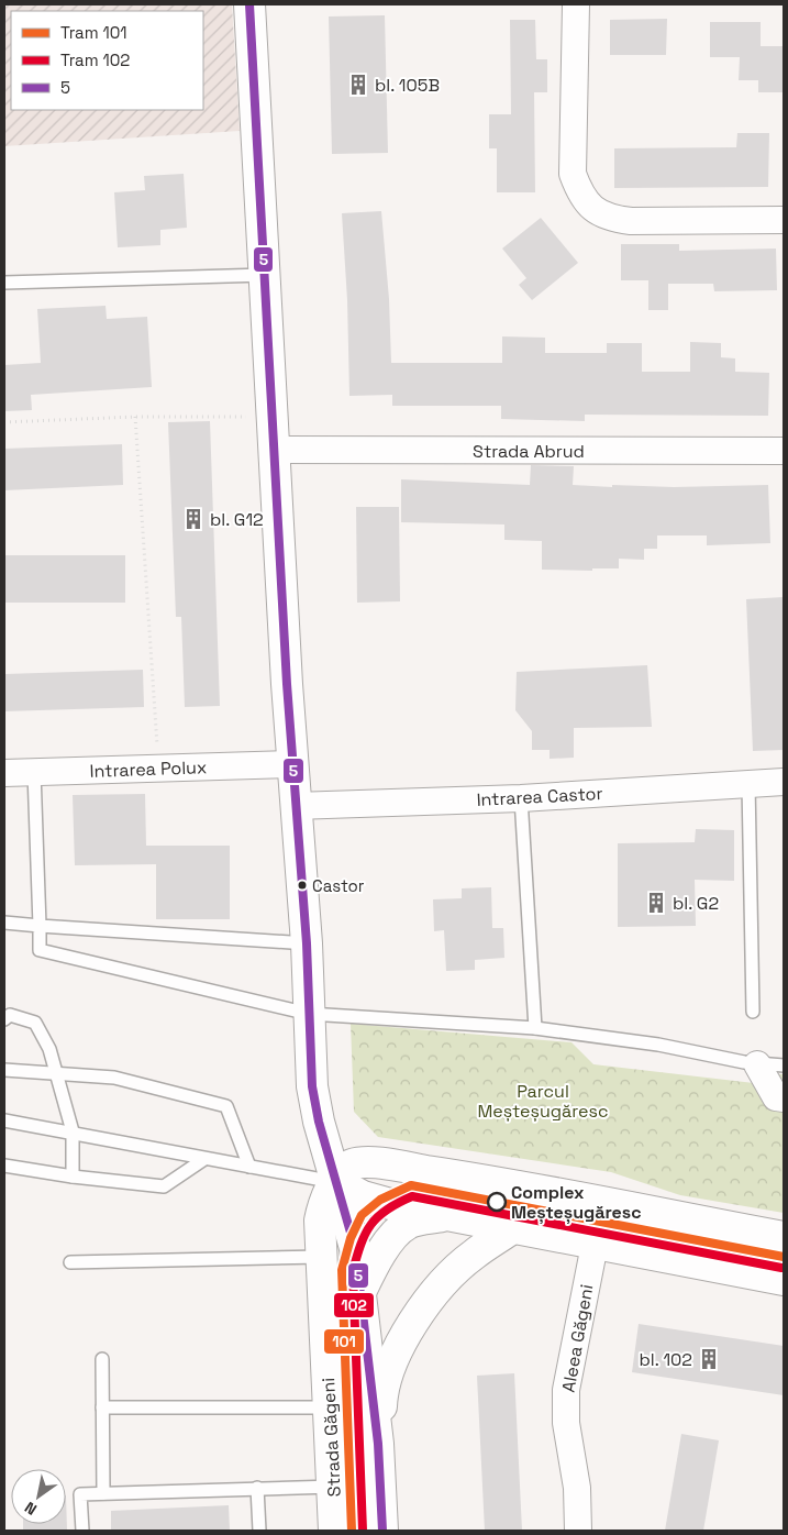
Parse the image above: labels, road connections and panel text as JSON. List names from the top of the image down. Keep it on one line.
{"streets":{"main road":["Strada Găgeni"],"street":["Strada Abrud","Intrarea Polux","Intrarea Castor","Aleea Găgeni"]},"parks":["Parcul Meșteșugăresc"],"places":{"building":["bl. 105B","bl. G12","bl. G2","bl. 102"],"other":["Castor","Complex Meșteșugăresc"]},"lines":["transit line 5","tram line 101","tram line 102"],"legend":["Tram 101","Tram 102","5"],"north":"bottom left"}
